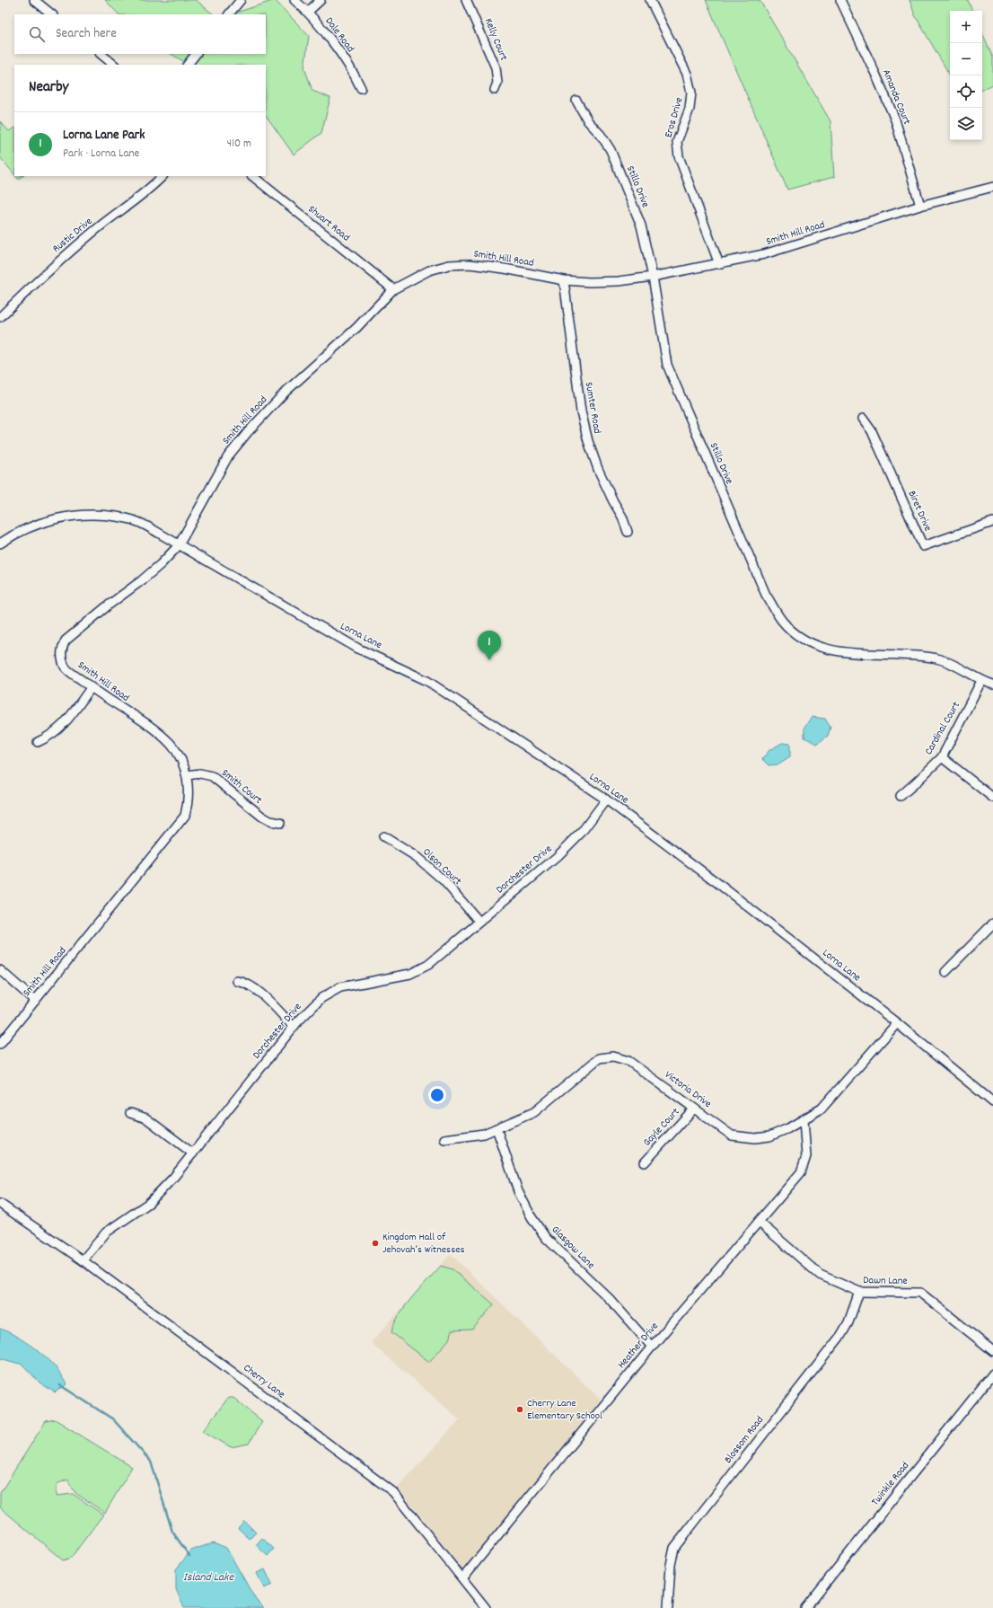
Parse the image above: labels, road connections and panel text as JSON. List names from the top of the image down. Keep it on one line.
{"streets":{"street":["Dale Road","Kelly Court","Amanda Court","Eros Drive","Stillo Drive","Shuart Road","Smith Hill Road","Rustic Drive","Sumter Road","Biret Drive","Lorna Lane","Cardinal Court","Smith Court","Olson Court","Dorchester Drive","Victoria Drive","Gayle Court","Glasgow Lane","Dawn Lane","Heather Drive","Cherry Lane","Blossom Road","Twinkle Road"]},"crossings":[["Amanda Court","Smith Hill Road"],["Eros Drive","Smith Hill Road"],["Stillo Drive","Smith Hill Road"],["Stillo Drive","Cardinal Court"],["Shuart Road","Smith Hill Road"],["Smith Hill Road","Sumter Road"],["Smith Hill Road","Lorna Lane"],["Smith Hill Road","Smith Court"],["Lorna Lane","Dorchester Drive"],["Lorna Lane","Victoria Drive"],["Olson Court","Dorchester Drive"],["Dorchester Drive","Cherry Lane"],["Victoria Drive","Gayle Court"],["Victoria Drive","Glasgow Lane"],["Victoria Drive","Heather Drive"],["Glasgow Lane","Heather Drive"],["Dawn Lane","Heather Drive"],["Dawn Lane","Blossom Road"],["Heather Drive","Cherry Lane"]],"water":["Island Lake"],"places":["Kingdom Hall of Jehovah’s Witnesses","Cherry Lane Elementary School"],"page":{"map_buttons":["+","−"],"search":"Search here","heading":"Nearby","list":[{"mark":"1","name":"Lorna Lane Park","note":"Park · Lorna Lane","value":"410 m"}],"pins":"1"}}
